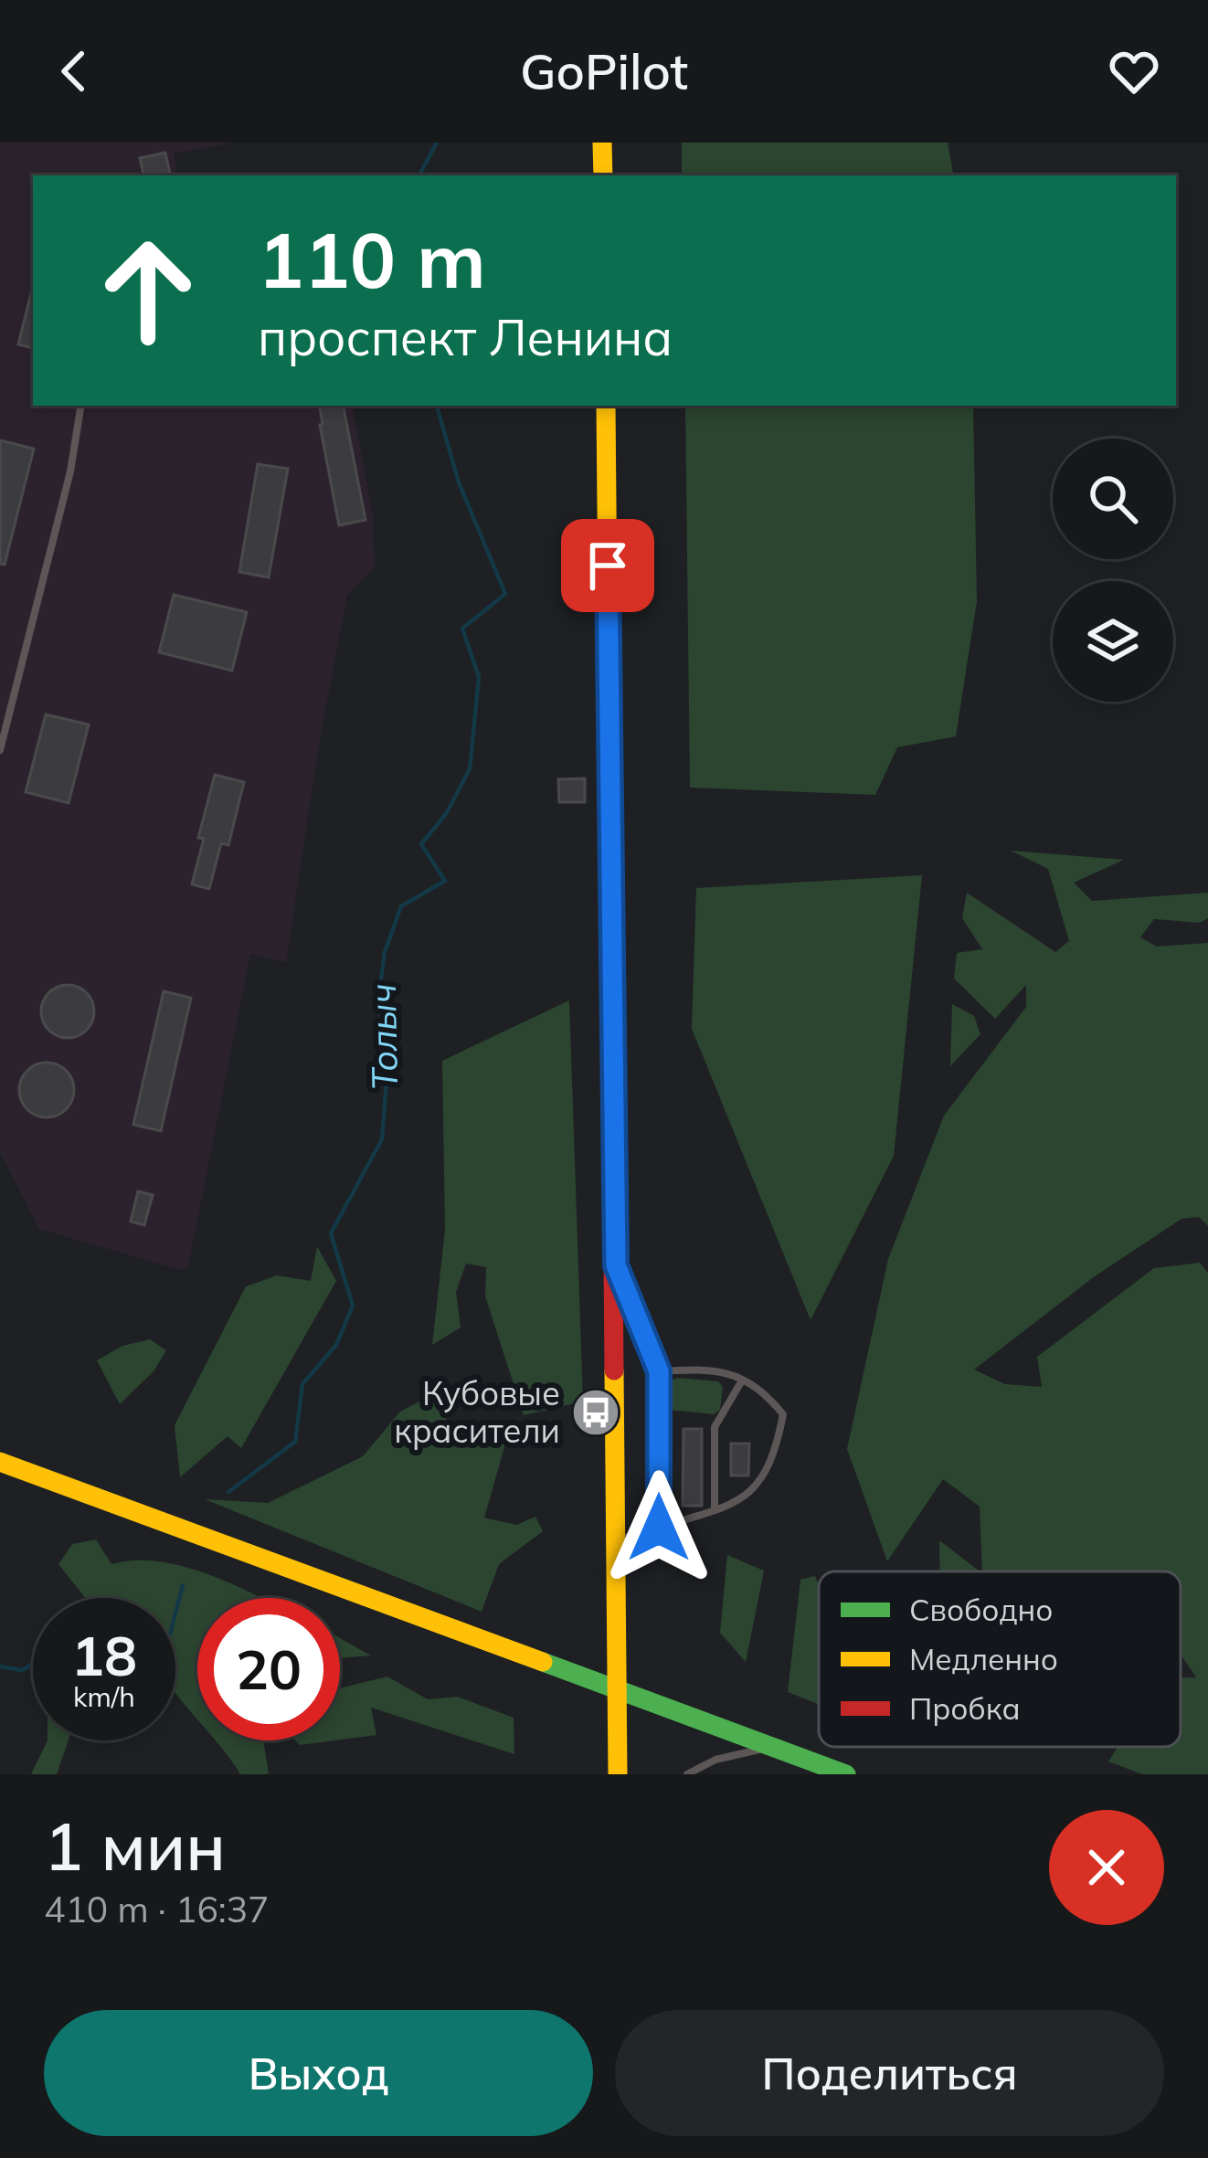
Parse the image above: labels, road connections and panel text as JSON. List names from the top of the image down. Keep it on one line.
{"water":["Толыч"],"places":{"bus stop":["Кубовые красители"]},"legend":["Свободно","Медленно","Пробка"],"page":{"header":"GoPilot","turn":["110 m","проспект Ленина"],"speed":"18 km/h","limit":"20","heading":["1 мин","410 m · 16:37"],"buttons":["Выход","Поделиться"]}}
